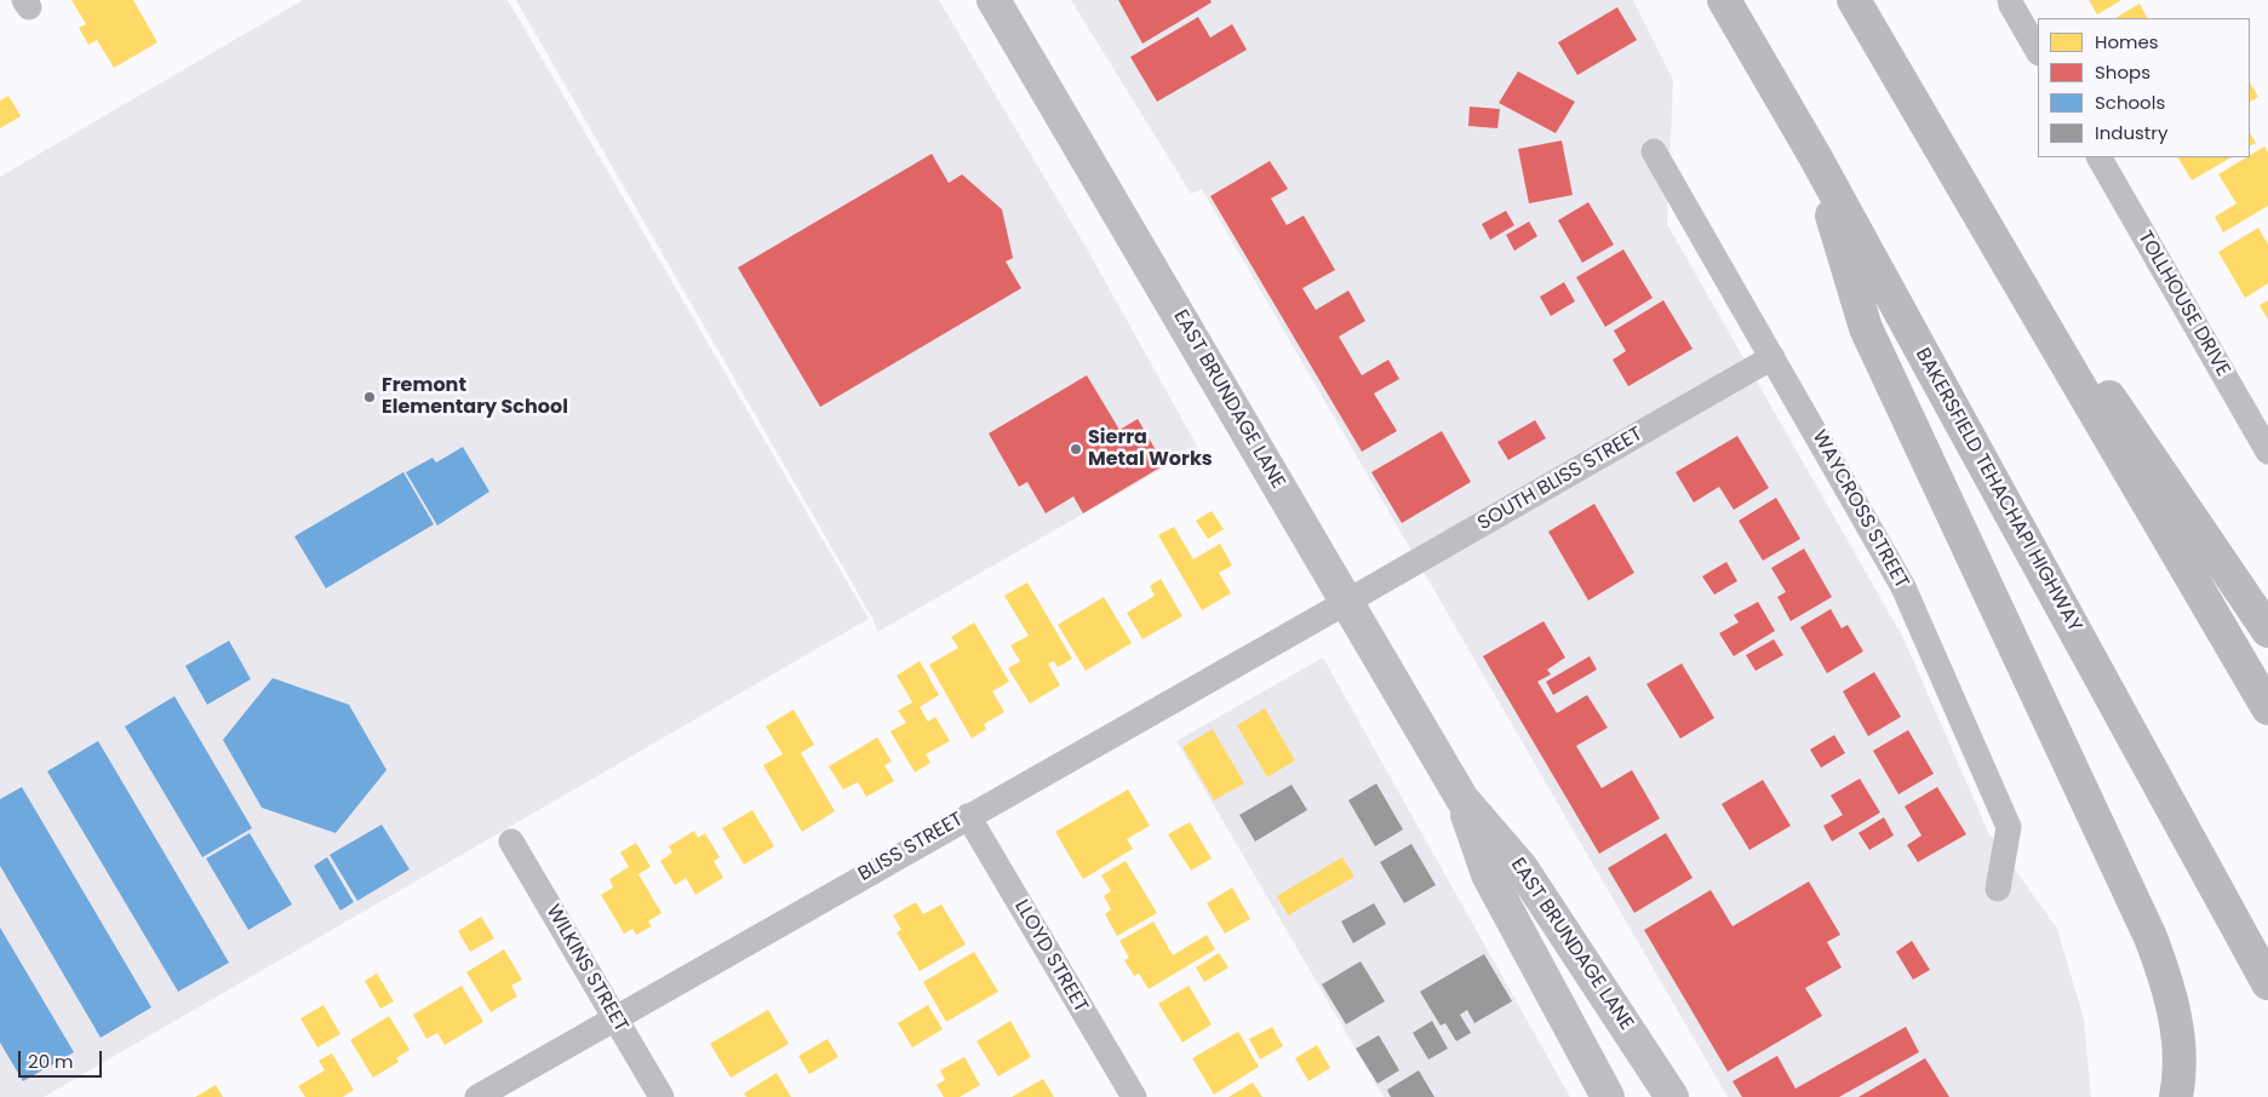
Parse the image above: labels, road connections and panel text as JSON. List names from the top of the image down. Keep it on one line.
{"streets":{"highway":["BAKERSFIELD TEHACHAPI HIGHWAY"],"main road":["EAST BRUNDAGE LANE"],"street":["TOLLHOUSE DRIVE","SOUTH BLISS STREET","WAYCROSS STREET","BLISS STREET","LLOYD STREET","WILKINS STREET"]},"crossings":[["EAST BRUNDAGE LANE","SOUTH BLISS STREET"],["EAST BRUNDAGE LANE","BLISS STREET"],["SOUTH BLISS STREET","WAYCROSS STREET"],["SOUTH BLISS STREET","BLISS STREET"],["BLISS STREET","LLOYD STREET"],["BLISS STREET","WILKINS STREET"]],"places":["Fremont Elementary School","Sierra Metal Works"],"legend":["Homes","Shops","Schools","Industry"],"scale_bar":"20 m"}
